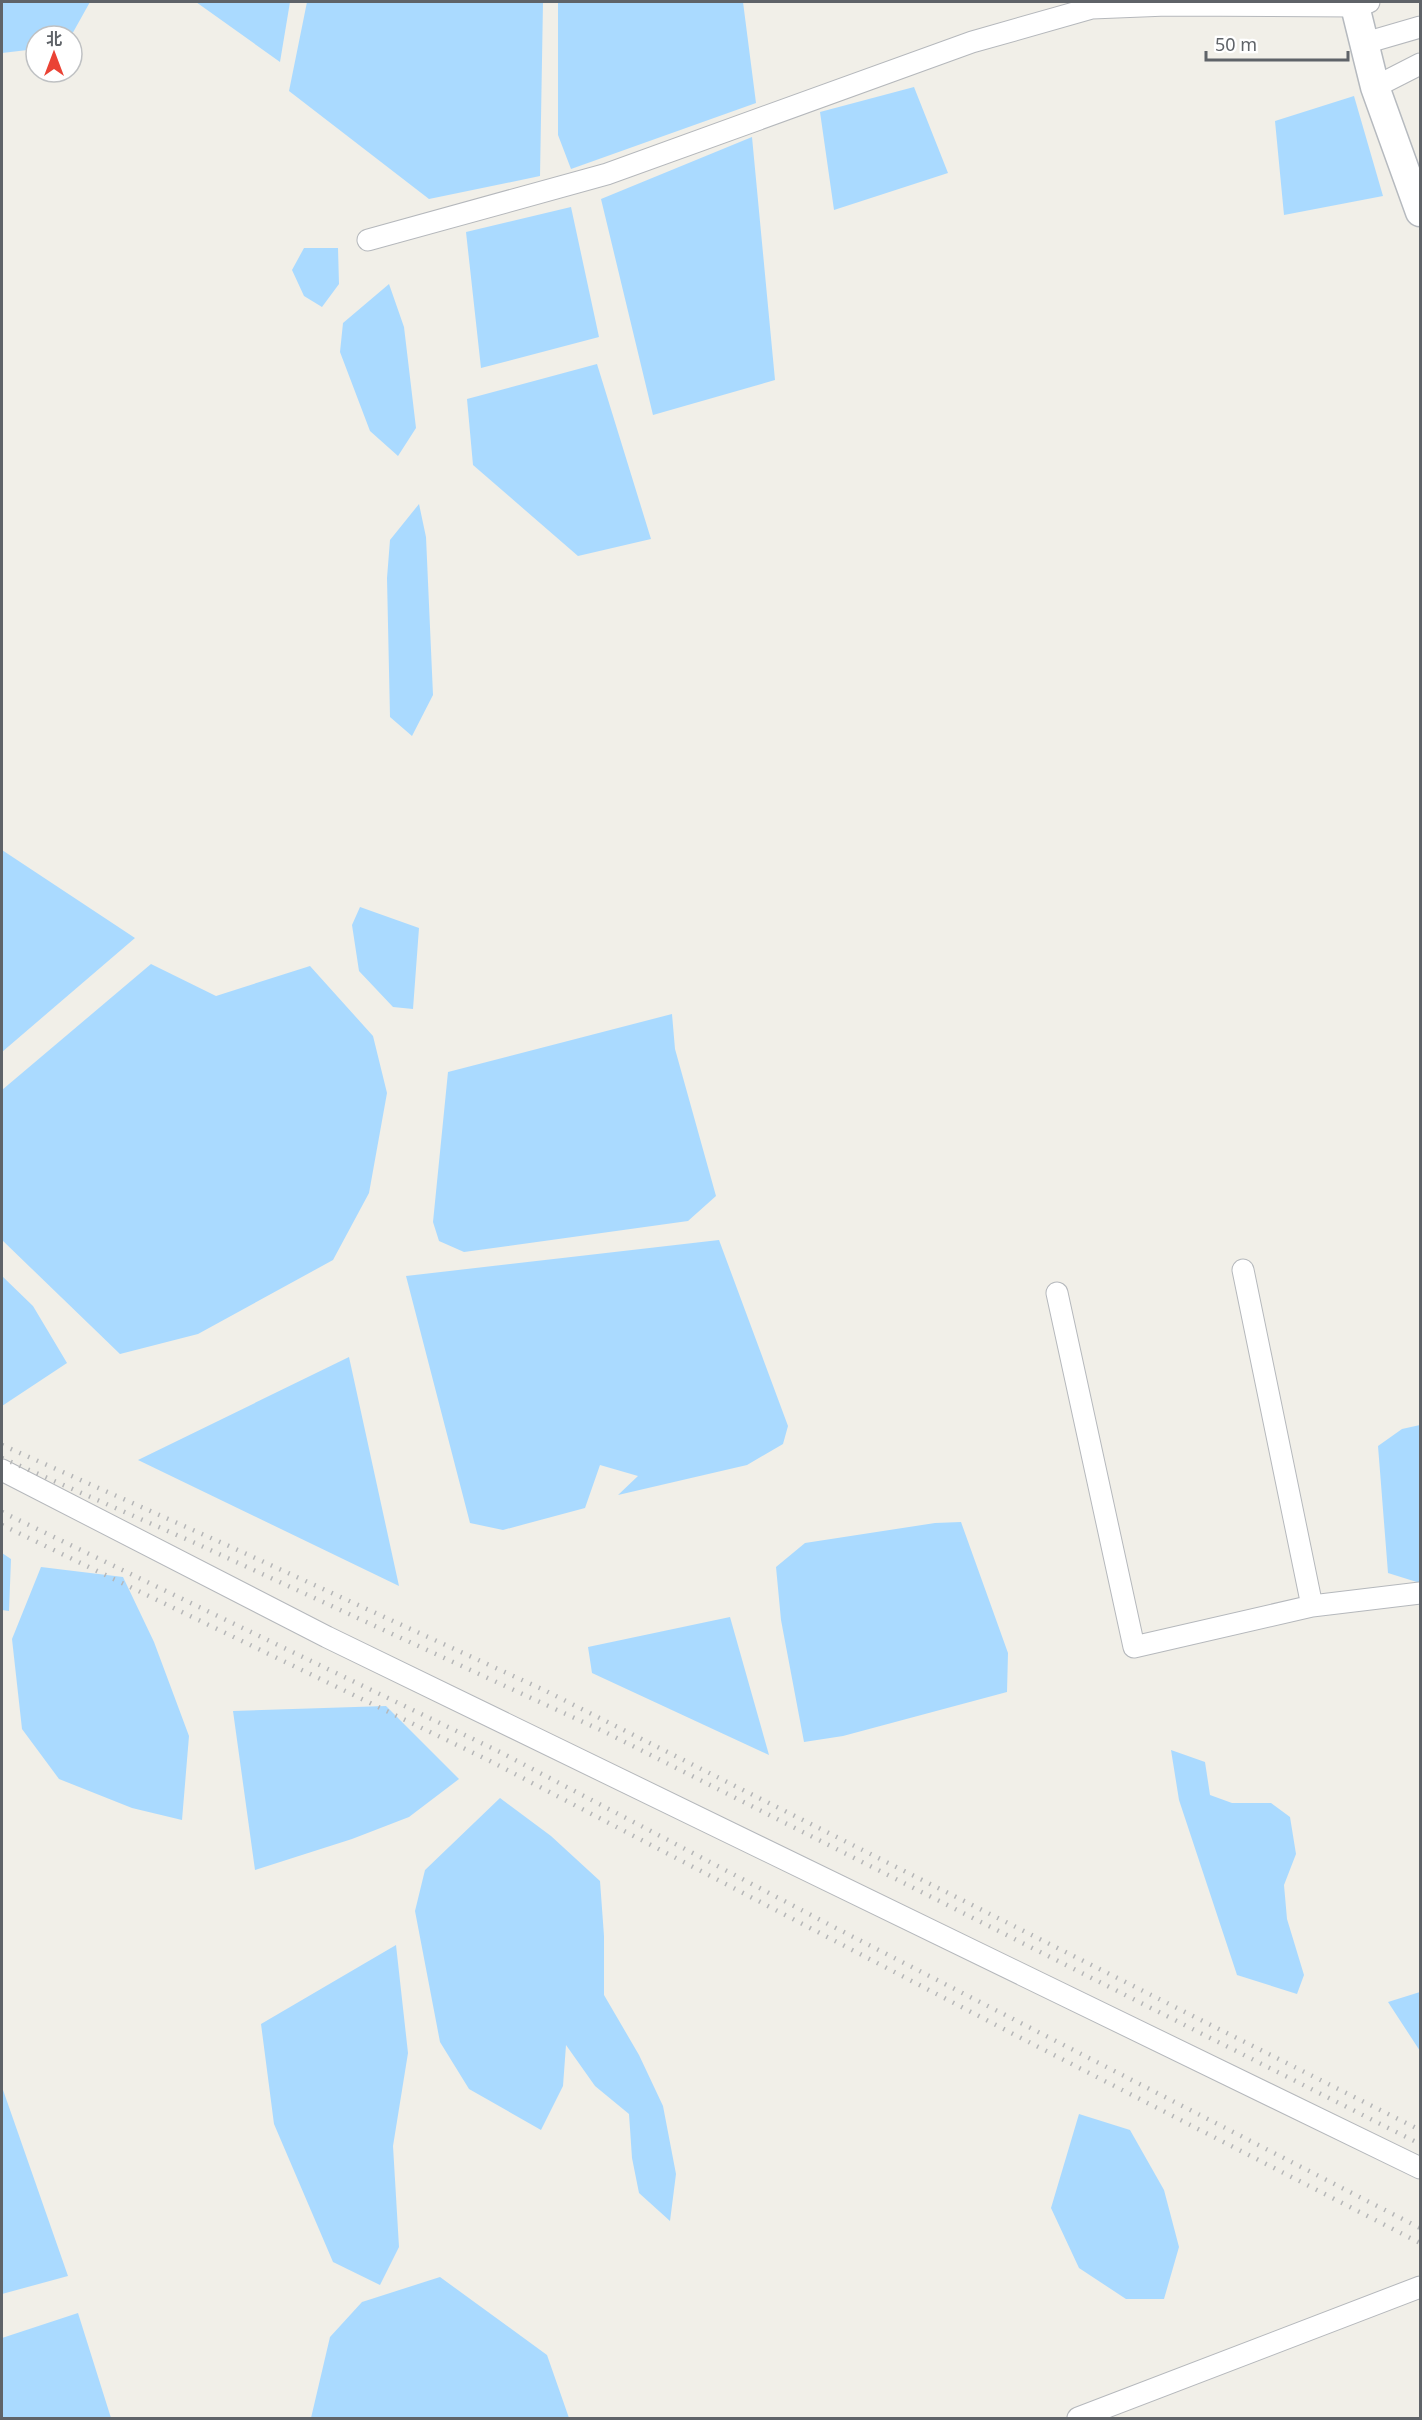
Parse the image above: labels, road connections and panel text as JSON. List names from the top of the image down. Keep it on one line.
{"scale_bar":"50 m","north":"top"}
